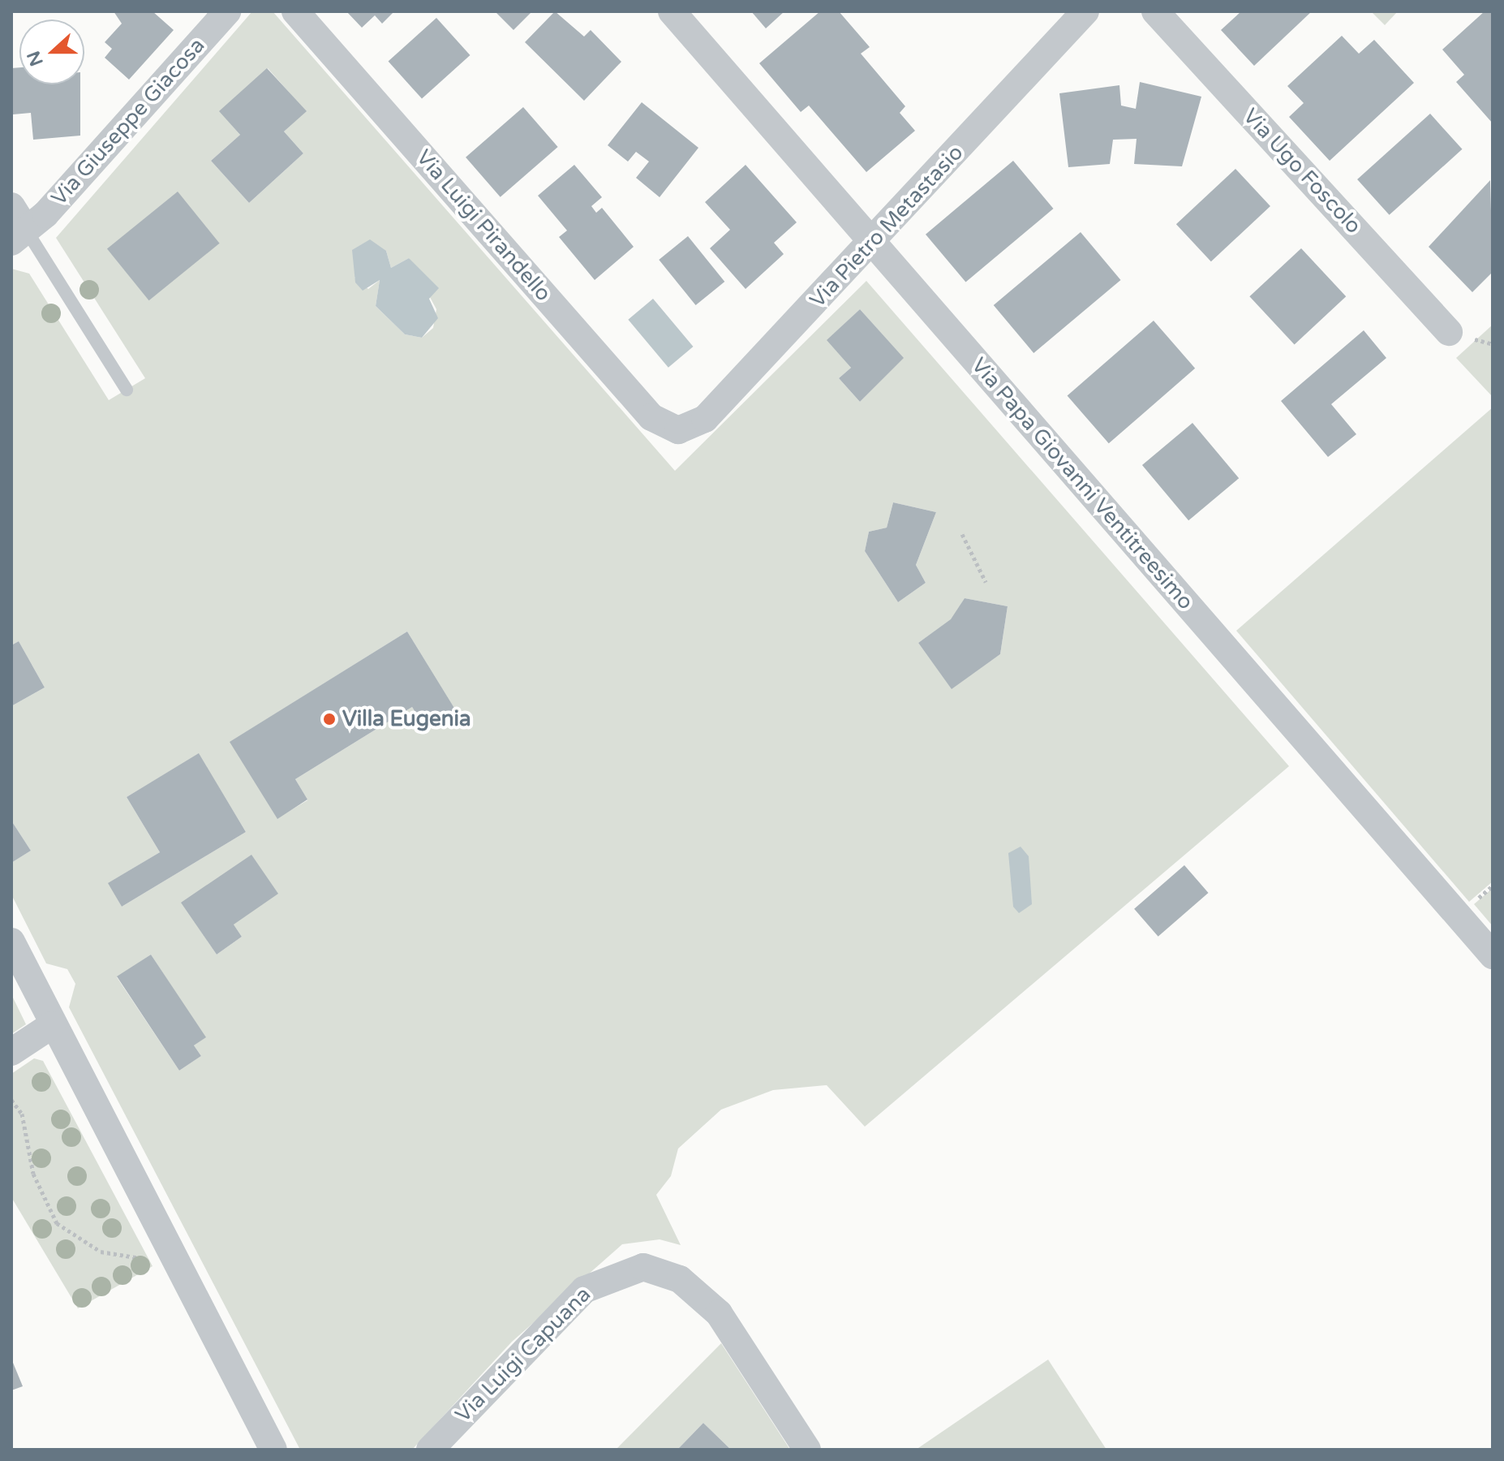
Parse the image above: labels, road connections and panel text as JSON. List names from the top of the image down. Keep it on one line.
{"streets":{"street":["Via Giuseppe Giacosa","Via Ugo Foscolo","Via Luigi Pirandello","Via Pietro Metastasio","Via Papa Giovanni Ventitreesimo","Via Luigi Capuana"]},"crossings":[["Via Luigi Pirandello","Via Pietro Metastasio"],["Via Pietro Metastasio","Via Papa Giovanni Ventitreesimo"]],"places":["Villa Eugenia"],"north":"left"}
